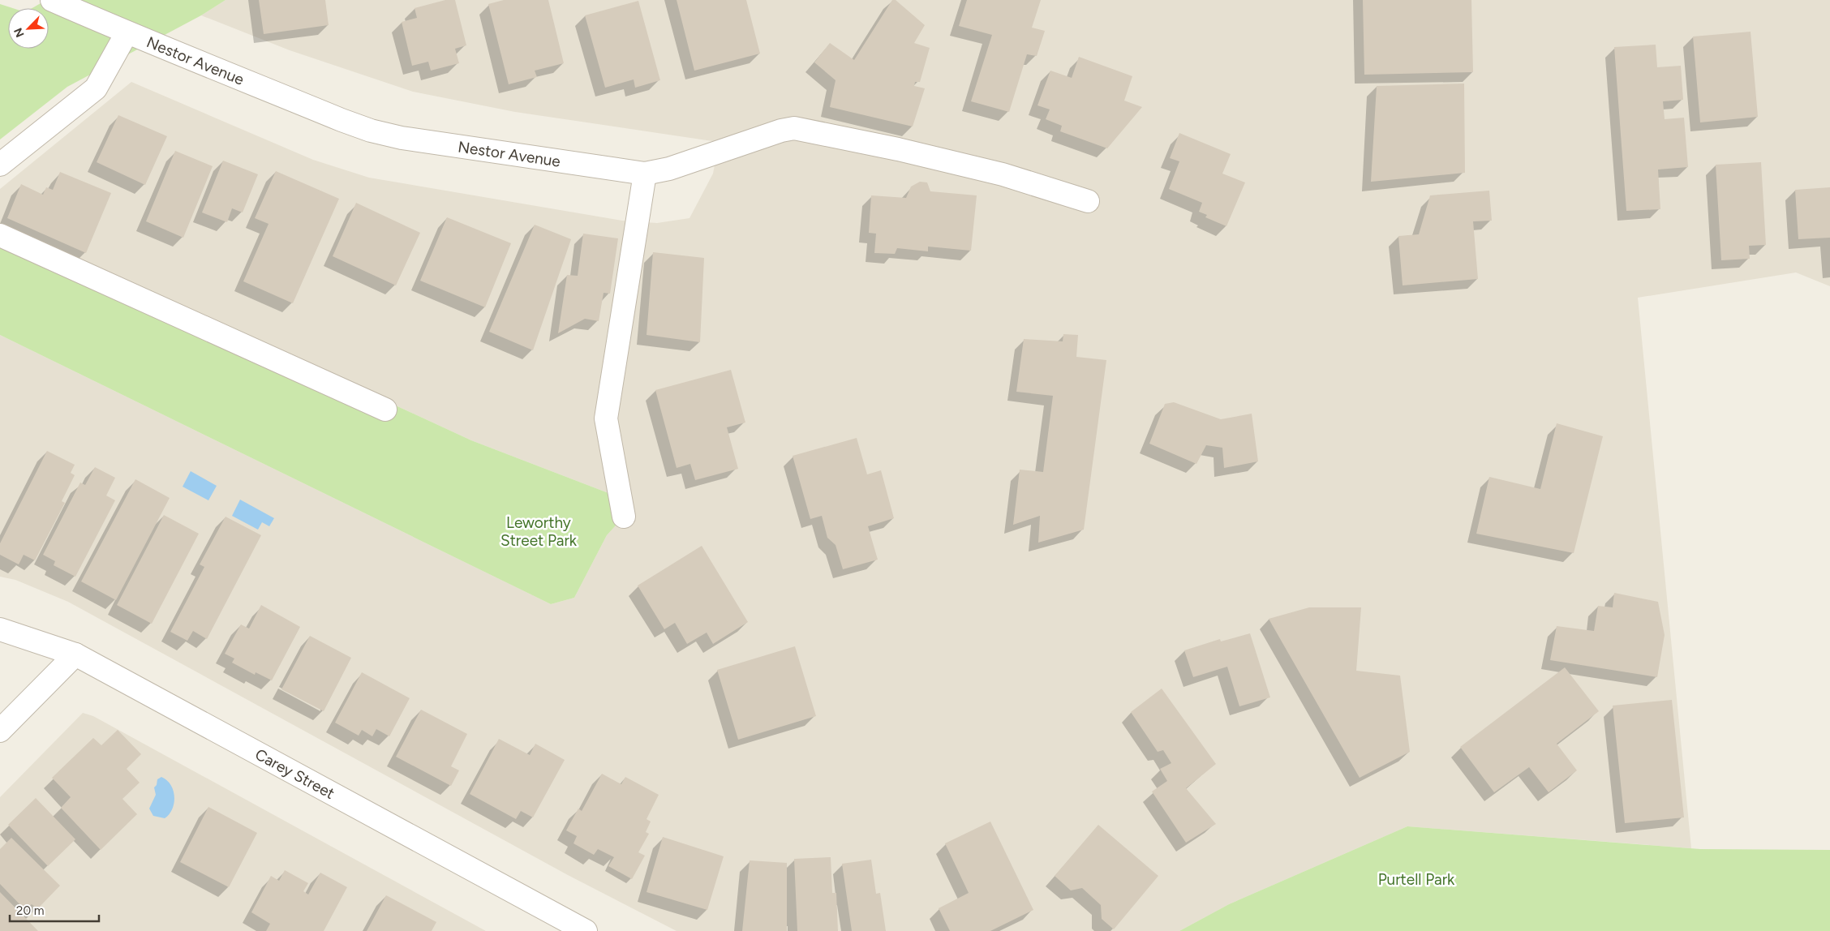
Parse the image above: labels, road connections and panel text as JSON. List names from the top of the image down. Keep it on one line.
{"streets":{"street":["Nestor Avenue","Carey Street"]},"parks":["Leworthy Street Park","Purtell Park"],"scale_bar":"20 m","north":"bottom left"}
